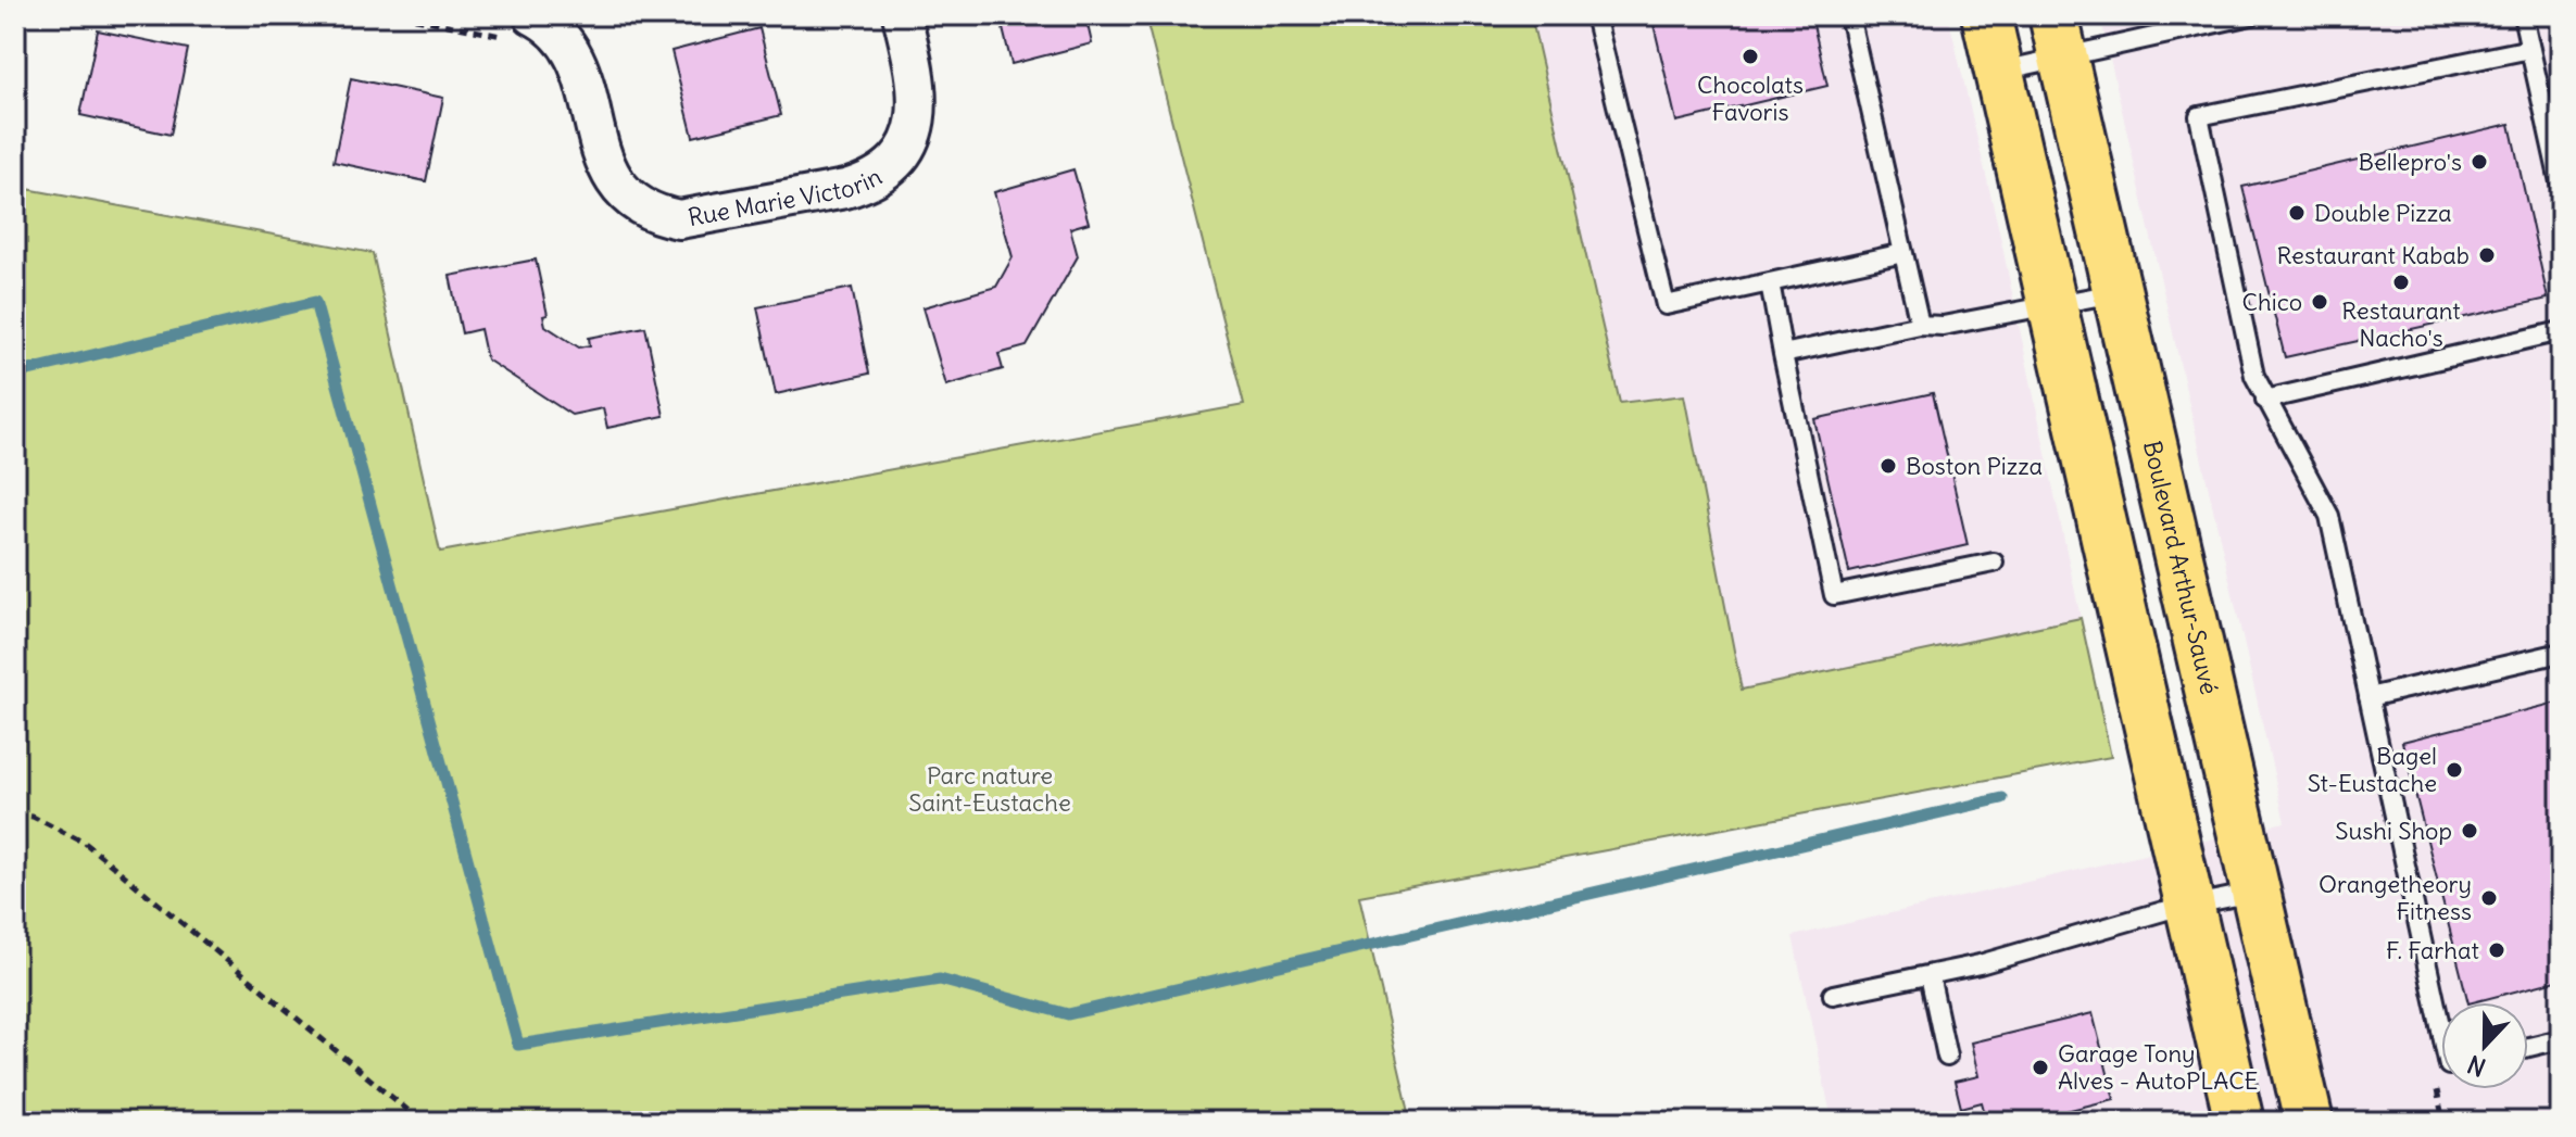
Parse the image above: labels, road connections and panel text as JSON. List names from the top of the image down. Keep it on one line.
{"streets":{"main road":["Boulevard Arthur-Sauvé"],"street":["Rue Marie Victorin"]},"parks":["Parc nature Saint-Eustache"],"places":["Chocolats Favoris","Bellepro's","Double Pizza","Restaurant Kabab","Restaurant Nacho's","Chico","Boston Pizza","Bagel St-Eustache","Sushi Shop","Orangetheory Fitness","F. Farhat","Garage Tony Alves - AutoPLACE"],"north":"bottom"}
